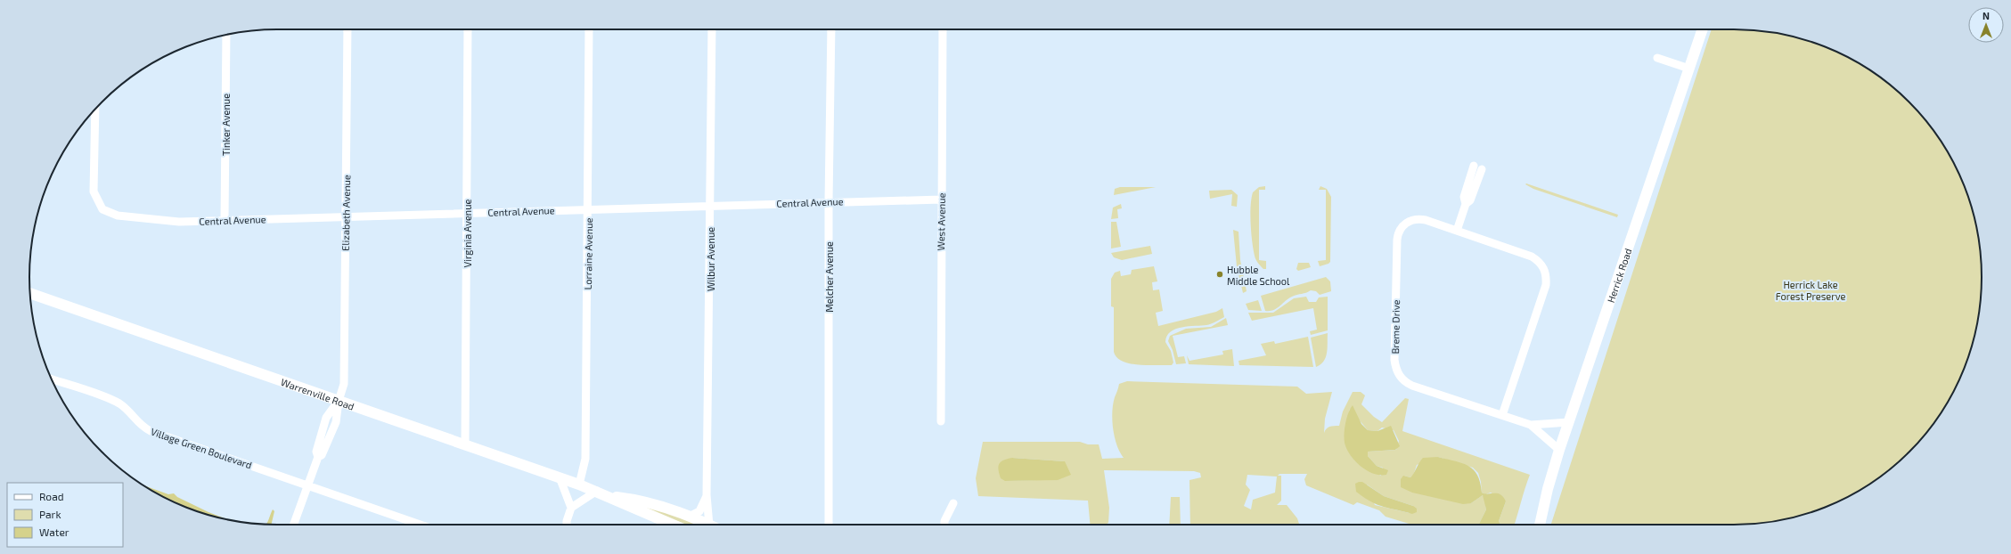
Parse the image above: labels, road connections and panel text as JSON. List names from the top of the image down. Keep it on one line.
{"streets":{"main road":["Herrick Road","Warrenville Road"],"street":["Tinker Avenue","Central Avenue","Elizabeth Avenue","West Avenue","Virginia Avenue","Lorraine Avenue","Wilbur Avenue","Melcher Avenue","Breme Drive","Village Green Boulevard"]},"crossings":[["Tinker Avenue","Central Avenue"],["Central Avenue","Elizabeth Avenue"],["Central Avenue","West Avenue"],["Central Avenue","Virginia Avenue"],["Central Avenue","Lorraine Avenue"],["Central Avenue","Wilbur Avenue"],["Central Avenue","Melcher Avenue"],["Elizabeth Avenue","Warrenville Road"],["Virginia Avenue","Warrenville Road"],["Lorraine Avenue","Warrenville Road"],["Wilbur Avenue","Warrenville Road"],["Herrick Road","Breme Drive"]],"parks":["Herrick Lake Forest Preserve"],"places":["Hubble Middle School"],"legend":["Road","Park","Water"],"north":"top"}
